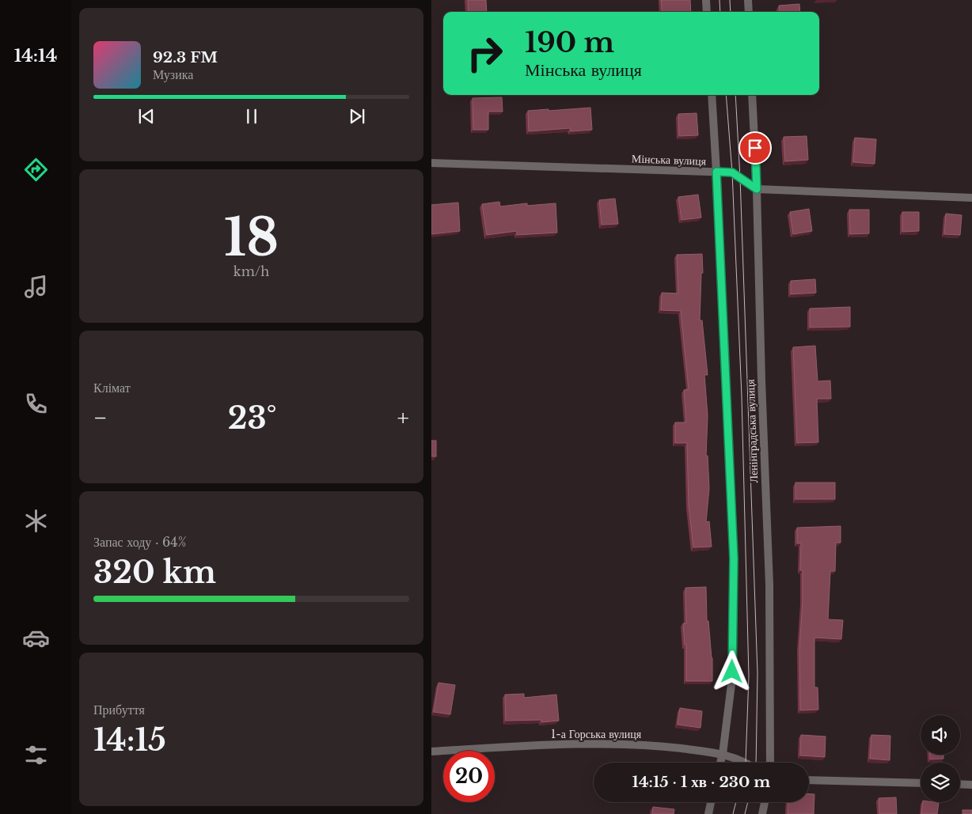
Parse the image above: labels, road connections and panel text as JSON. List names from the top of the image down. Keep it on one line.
{"streets":{"street":["Мінська вулиця","Ленінградська вулиця","1-а Горська вулиця"]},"crossings":[["Мінська вулиця","Ленінградська вулиця"]],"page":{"tabs":"14:14","turn":["190 m","Мінська вулиця"],"song":["92.3 FM","Музика"],"tile":[["18","km/h"],"Клімат",["Запас ходу · 64%","320 km"],["Прибуття","14:15"]],"heat":["−","23°","+"],"limit":"20","trip":"14:15 · 1 хв · 230 m"}}
